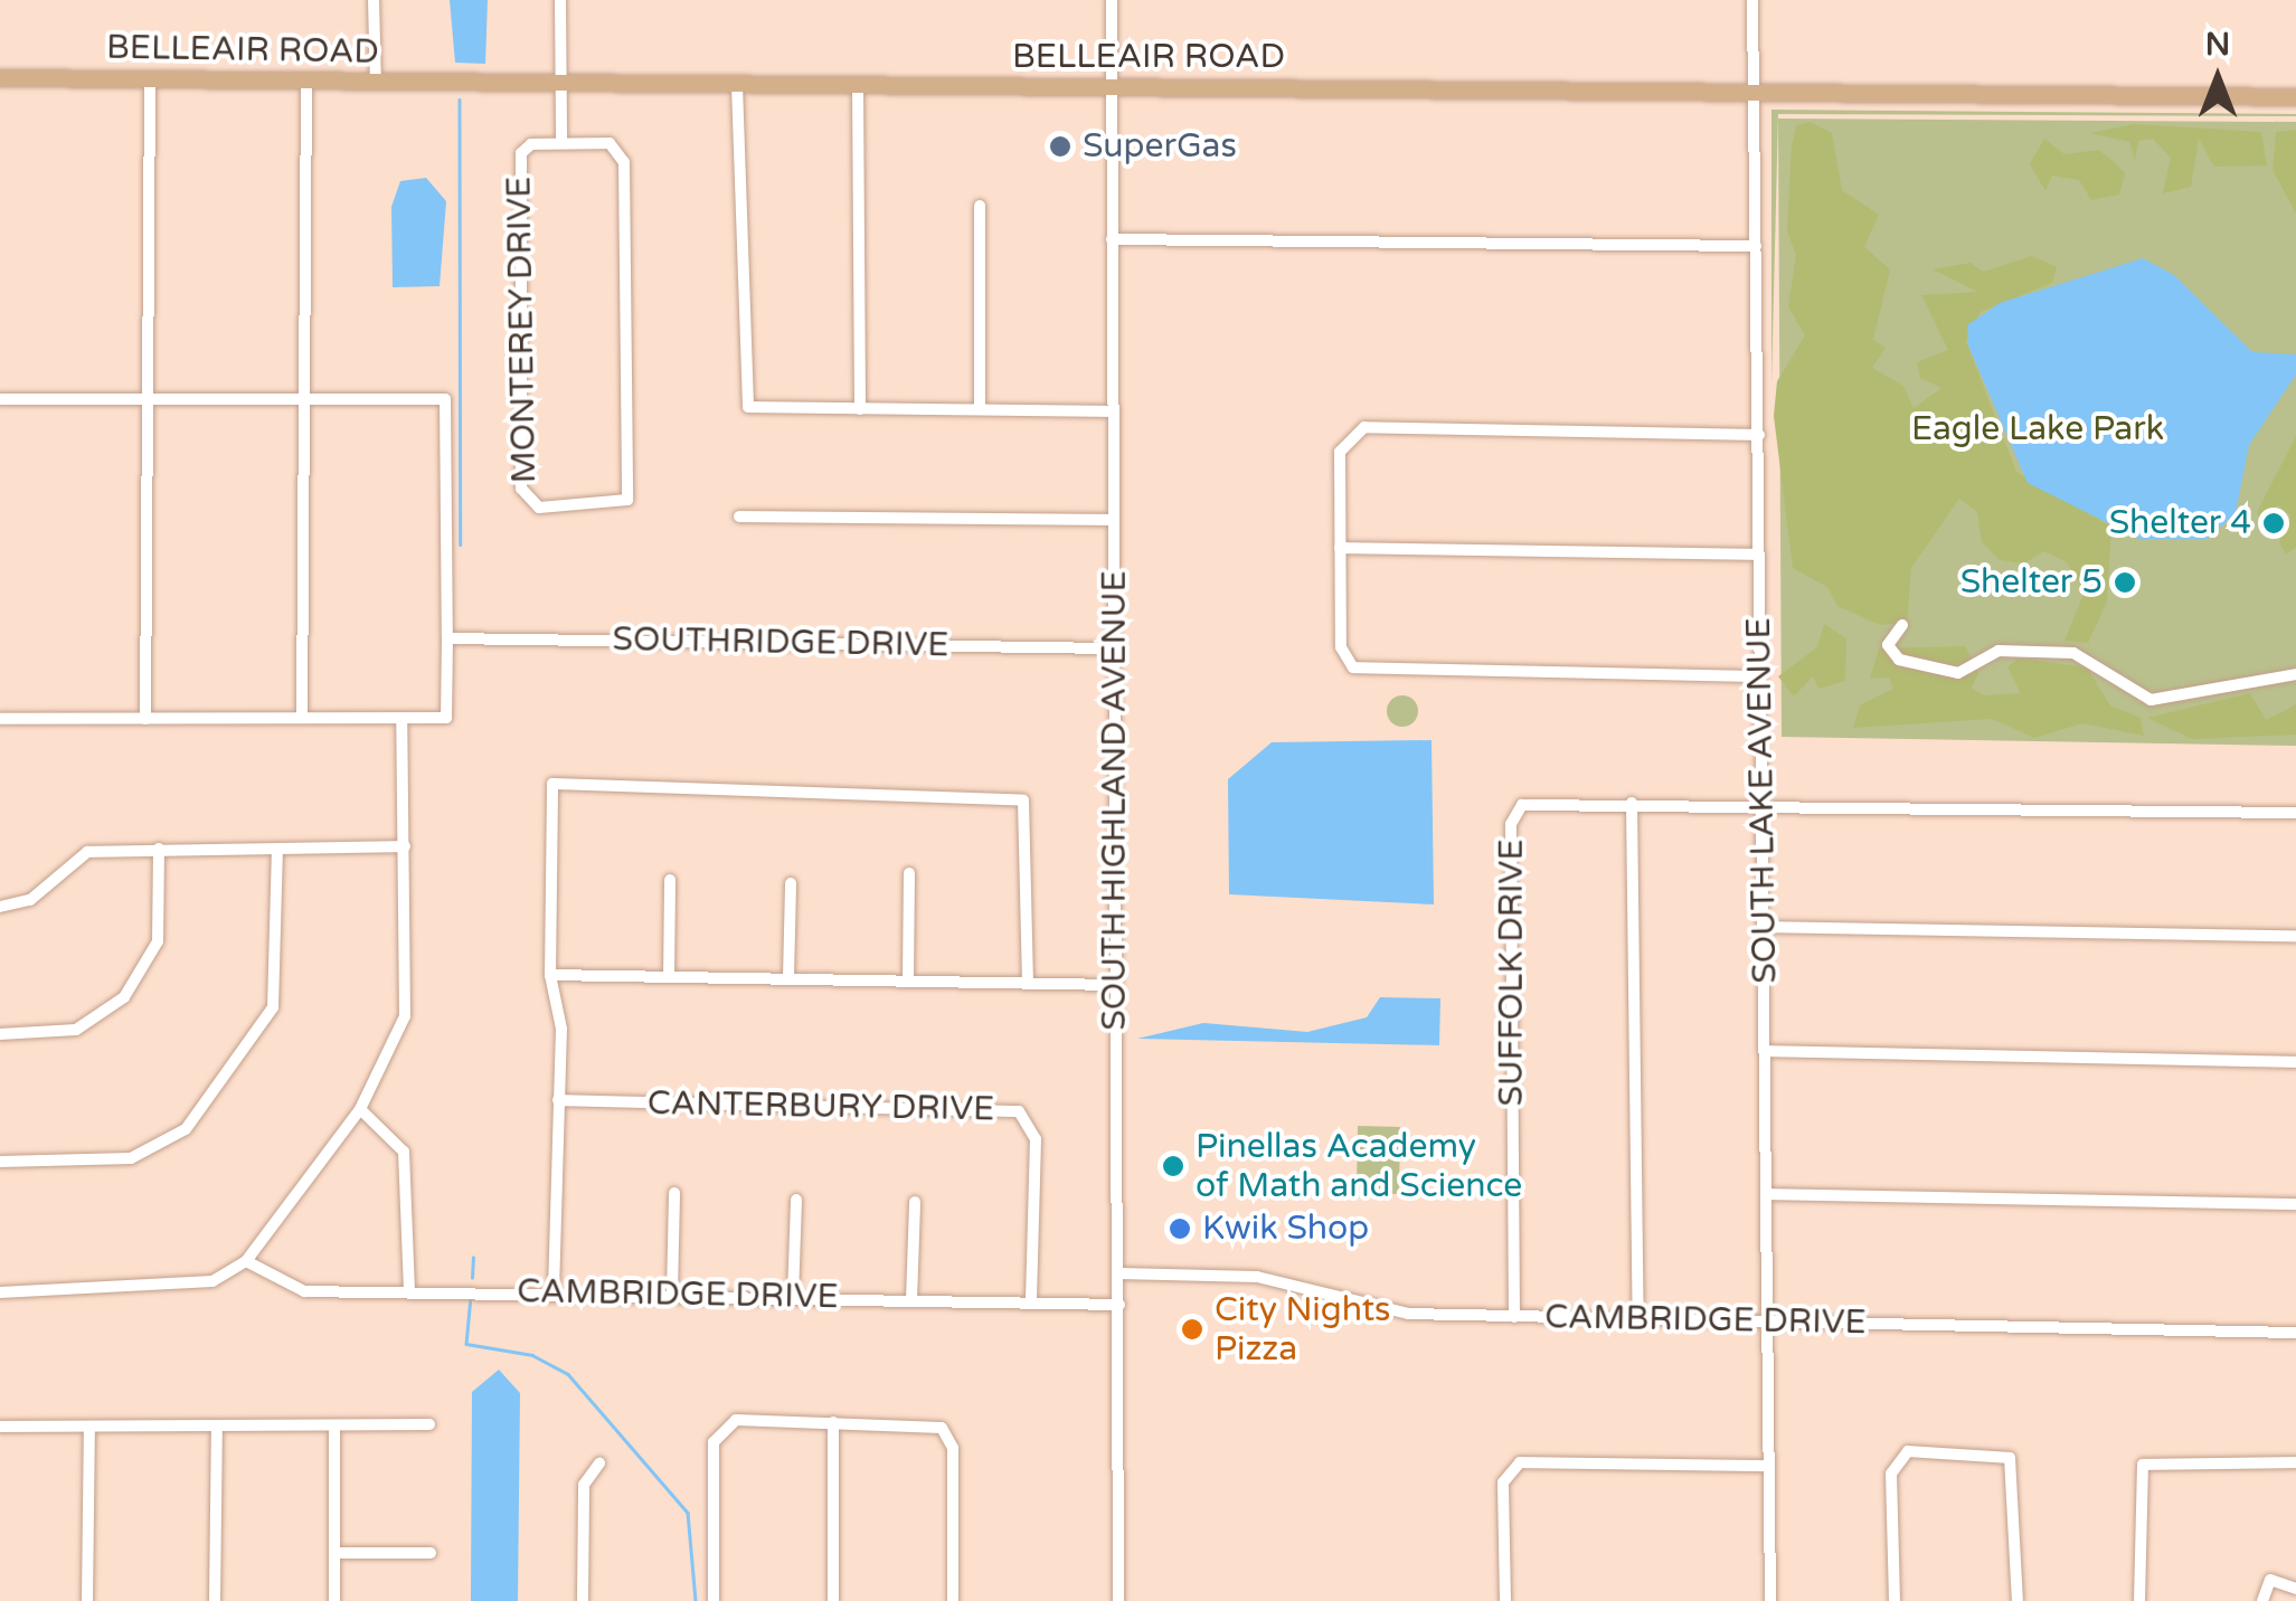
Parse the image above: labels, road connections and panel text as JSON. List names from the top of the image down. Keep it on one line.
{"streets":{"main road":["BELLEAIR ROAD"],"street":["MONTEREY DRIVE","SOUTHRIDGE DRIVE","SOUTH HIGHLAND AVENUE","SOUTH LAKE AVENUE","SUFFOLK DRIVE","CANTERBURY DRIVE","CAMBRIDGE DRIVE"]},"crossings":[["BELLEAIR ROAD","MONTEREY DRIVE"],["BELLEAIR ROAD","SOUTH HIGHLAND AVENUE"],["BELLEAIR ROAD","SOUTH LAKE AVENUE"],["SOUTHRIDGE DRIVE","SOUTH HIGHLAND AVENUE"],["SOUTH HIGHLAND AVENUE","CAMBRIDGE DRIVE"],["SOUTH LAKE AVENUE","SUFFOLK DRIVE"],["SOUTH LAKE AVENUE","CAMBRIDGE DRIVE"],["SUFFOLK DRIVE","CAMBRIDGE DRIVE"],["CANTERBURY DRIVE","CAMBRIDGE DRIVE"]],"parks":["Eagle Lake Park"],"places":["SuperGas","Shelter 4","Shelter 5","Pinellas Academy of Math and Science","Kwik Shop","City Nights Pizza"],"north":"top"}
